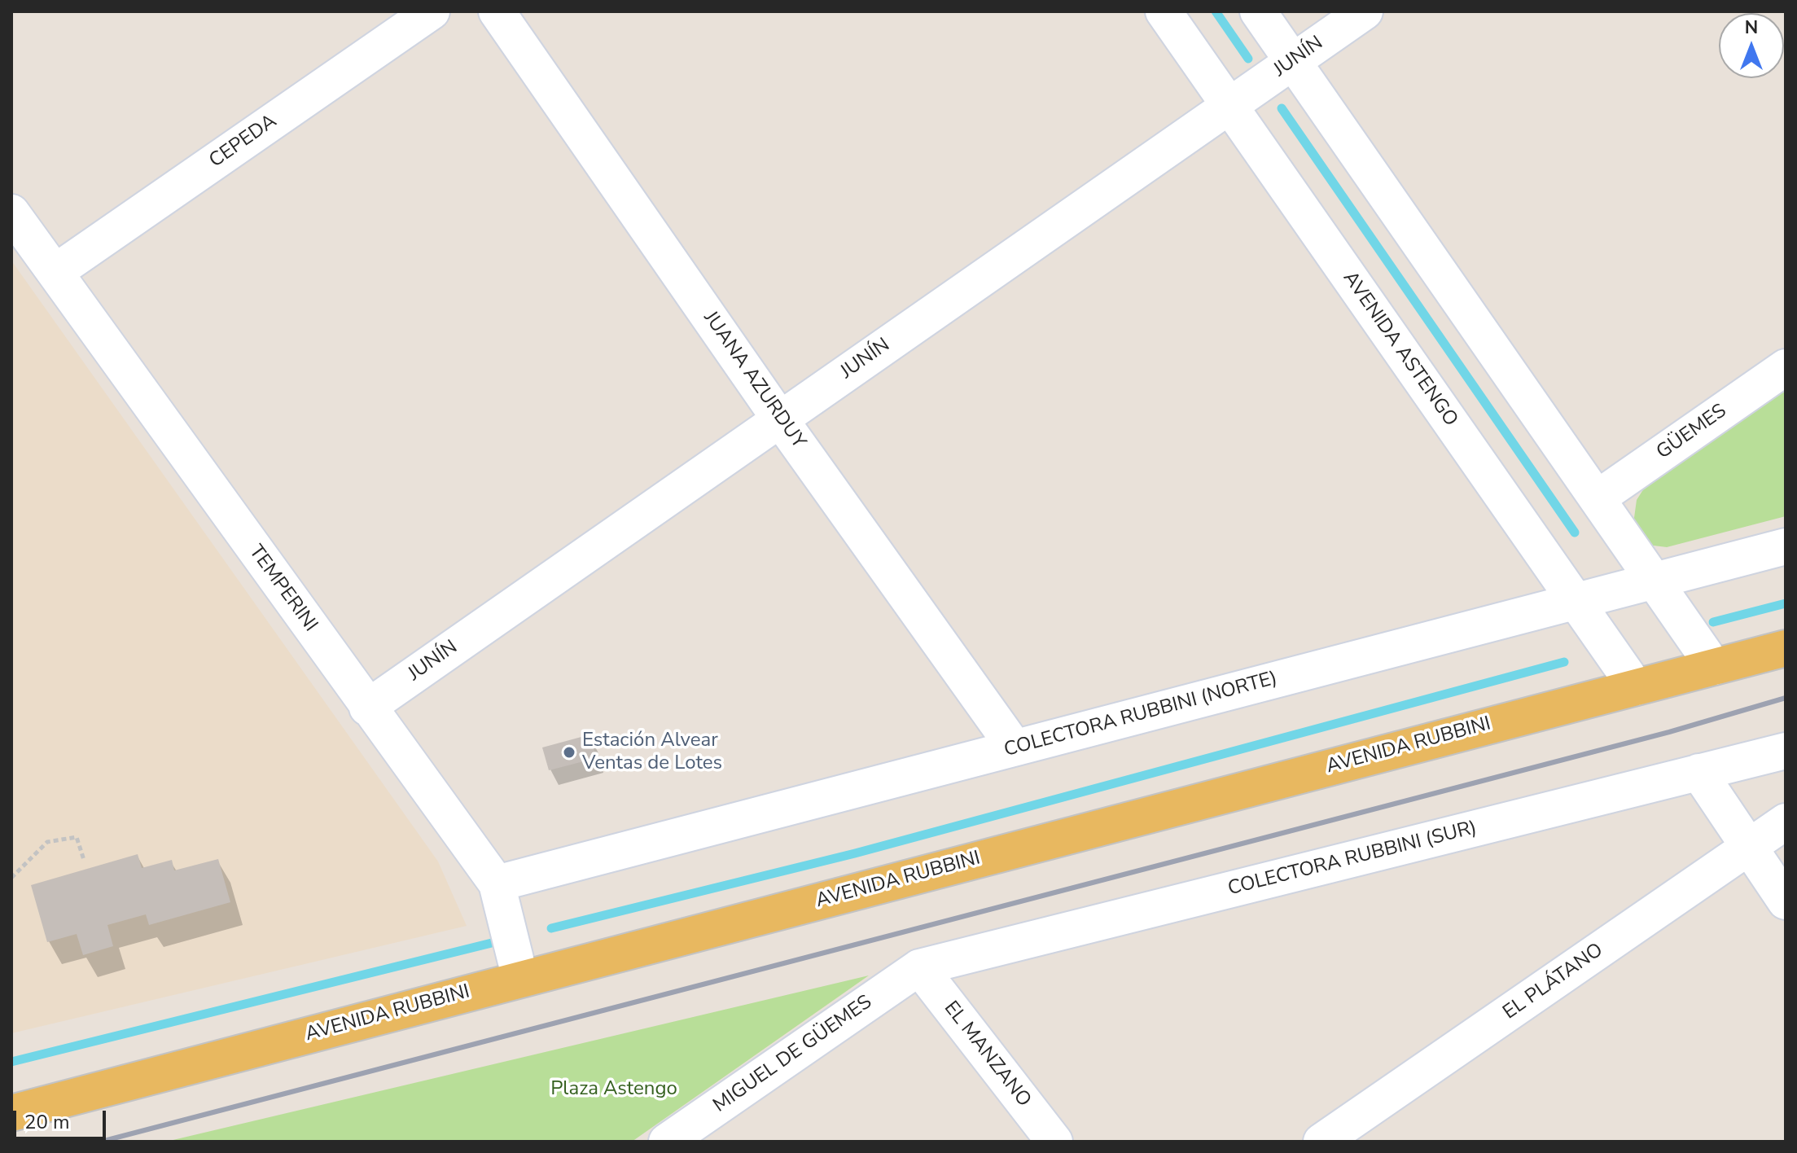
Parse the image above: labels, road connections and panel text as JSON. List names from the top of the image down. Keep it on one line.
{"streets":{"main road":["AVENIDA RUBBINI"],"street":["JUNÍN","CEPEDA","AVENIDA ASTENGO","JUANA AZURDUY","GÜEMES","TEMPERINI","COLECTORA RUBBINI (NORTE)","COLECTORA RUBBINI (SUR)","EL PLÁTANO","MIGUEL DE GÜEMES","EL MANZANO"]},"crossings":[["JUNÍN","AVENIDA ASTENGO"],["JUNÍN","JUANA AZURDUY"],["JUNÍN","TEMPERINI"],["CEPEDA","TEMPERINI"],["AVENIDA ASTENGO","COLECTORA RUBBINI (NORTE)"],["AVENIDA ASTENGO","AVENIDA RUBBINI"],["JUANA AZURDUY","COLECTORA RUBBINI (NORTE)"],["TEMPERINI","COLECTORA RUBBINI (NORTE)"],["TEMPERINI","AVENIDA RUBBINI"],["COLECTORA RUBBINI (SUR)","MIGUEL DE GÜEMES"],["COLECTORA RUBBINI (SUR)","EL MANZANO"],["MIGUEL DE GÜEMES","EL MANZANO"]],"parks":["Plaza Astengo"],"places":["Estación Alvear Ventas de Lotes"],"scale_bar":"20 m","north":"top"}
